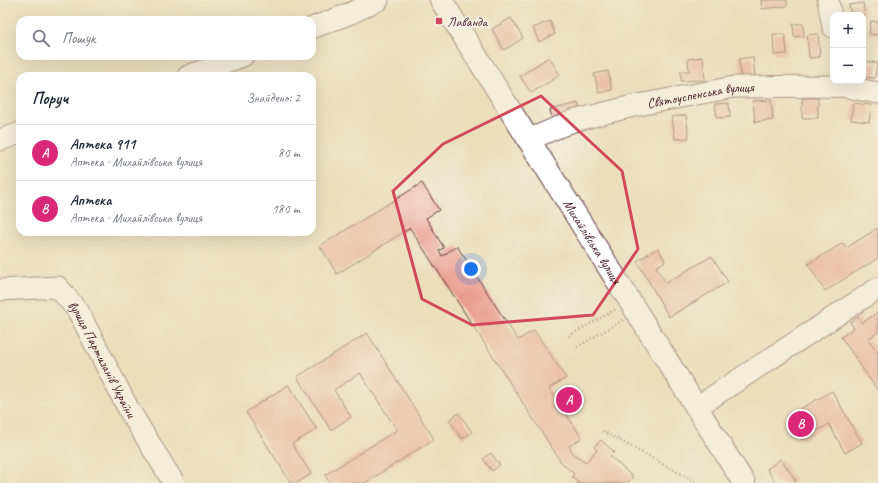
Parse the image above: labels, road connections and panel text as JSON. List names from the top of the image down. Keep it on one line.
{"streets":{"main road":["Михайлівська вулиця"],"street":["Святоуспенська вулиця","вулиця Партизанів України"]},"crossings":[["Святоуспенська вулиця","Михайлівська вулиця"]],"places":{"transit":["Лаванда"]},"page":{"map_buttons":["+","−"],"search":"Пошук","heading":["Поруч","Знайдено: 2"],"list":[{"mark":"A","name":"Аптека 911","note":"Аптека · Михайлівська вулиця","value":"80 m"},{"mark":"B","name":"Аптека","note":"Аптека · Михайлівська вулиця","value":"180 m"}],"pins":["A","B"]}}
